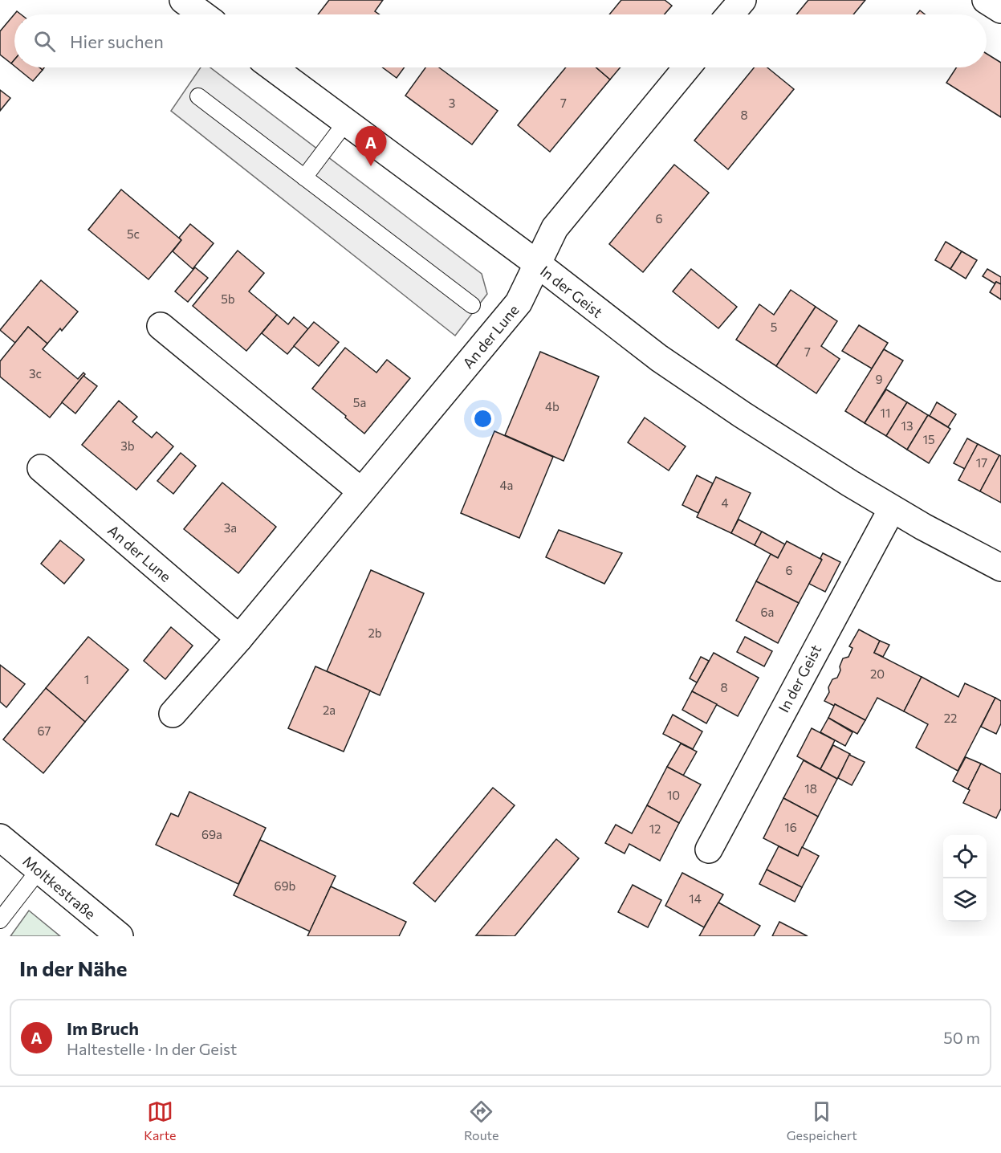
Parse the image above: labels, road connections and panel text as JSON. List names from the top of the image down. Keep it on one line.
{"streets":{"street":["In der Geist","An der Lune","Moltkestraße"]},"crossings":[["In der Geist","An der Lune"]],"house_numbers":["3","7","8","6","5c","5b","5","7","3c","9","5a","4b","11","13","15","3b","17","4a","4","3a","6","6a","2b","20","1","8","2a","22","67","18","10","16","12","69a","69b","14"],"page":{"search":"Hier suchen","pins":"A","heading":"In der Nähe","list":[{"mark":"A","name":"Im Bruch","note":"Haltestelle · In der Geist","value":"50 m"}],"nav":["Karte","Route","Gespeichert"]}}
